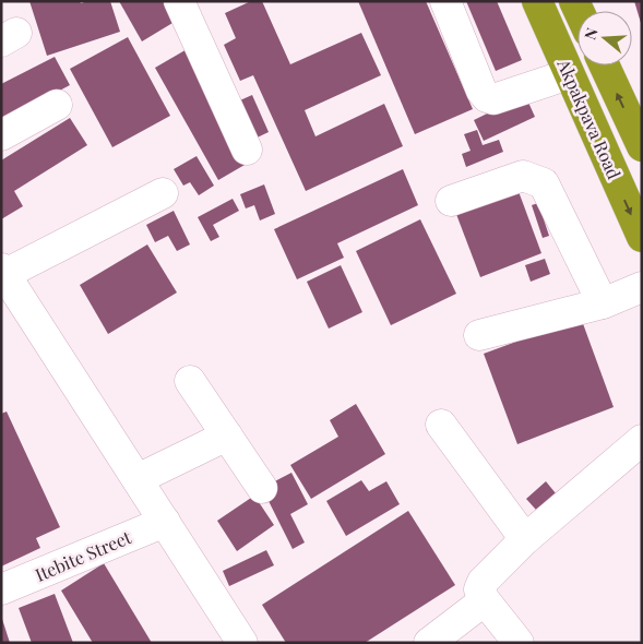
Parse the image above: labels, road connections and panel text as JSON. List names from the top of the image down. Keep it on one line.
{"streets":{"highway":["Akpakpava Road"],"street":["Itebite Street"]},"north":"left"}
